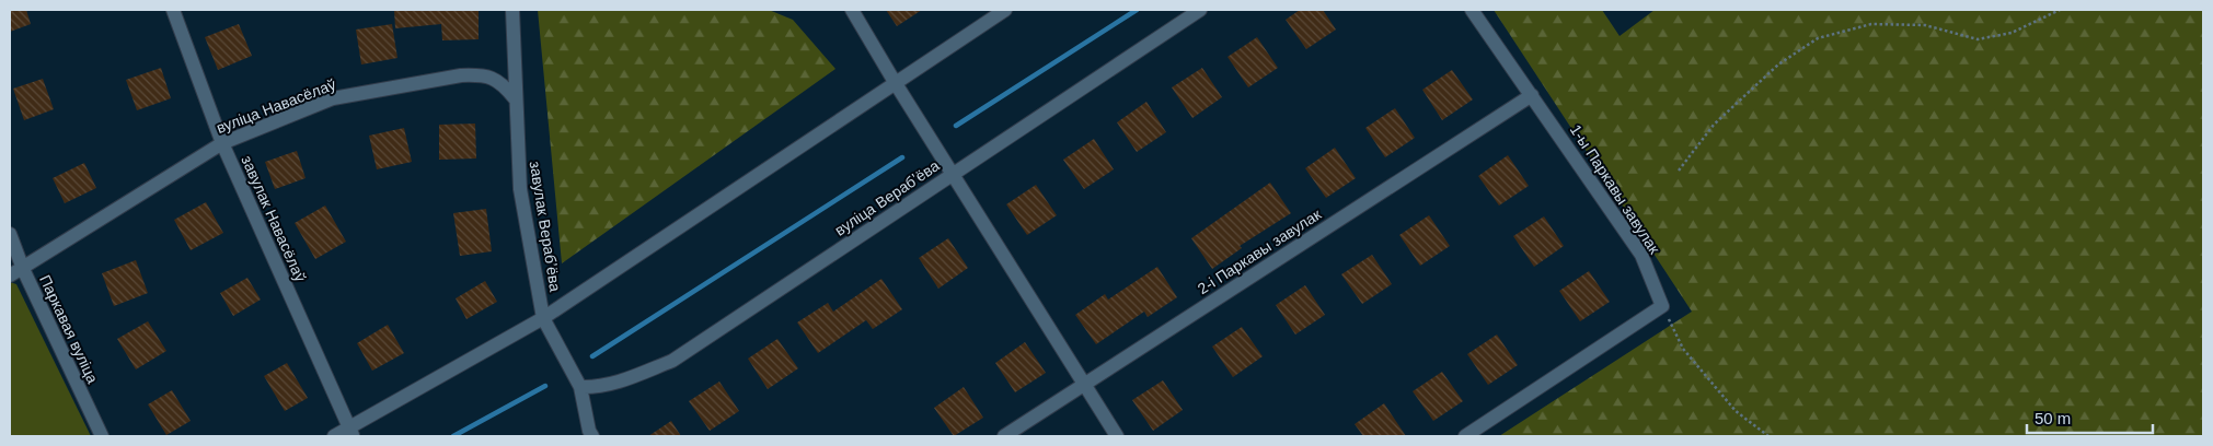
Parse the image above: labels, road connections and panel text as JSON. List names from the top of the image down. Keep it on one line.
{"streets":{"street":["вуліца Навасёлаў","1-ы Паркавы завулак","вуліца Верабʼёва","завулак Навасёлаў","завулак Верабʼёва","2-і Паркавы завулак","Паркавая вуліца"]},"crossings":[["вуліца Навасёлаў","завулак Навасёлаў"],["вуліца Навасёлаў","завулак Верабʼёва"],["вуліца Навасёлаў","Паркавая вуліца"],["1-ы Паркавы завулак","2-і Паркавы завулак"],["вуліца Верабʼёва","завулак Верабʼёва"]],"scale_bar":"50 m"}
